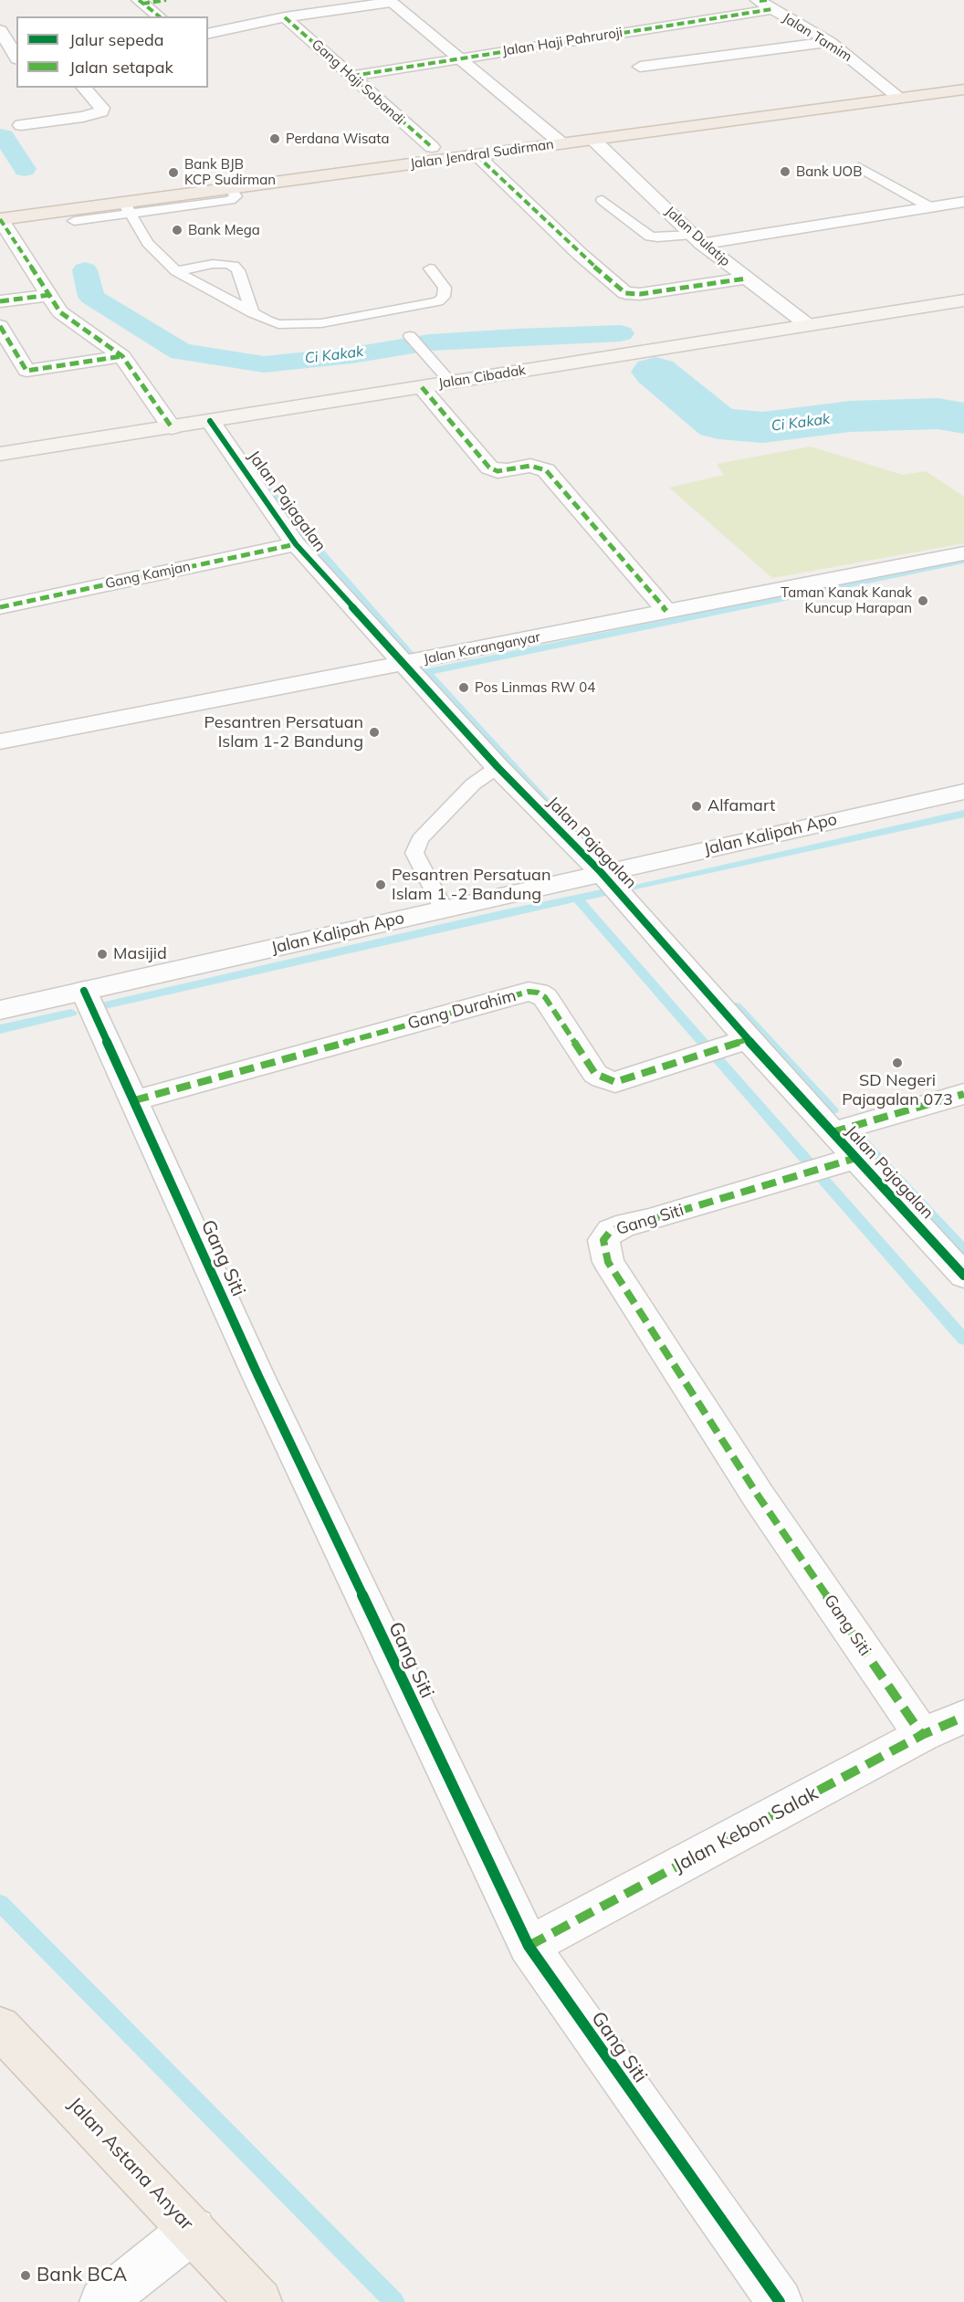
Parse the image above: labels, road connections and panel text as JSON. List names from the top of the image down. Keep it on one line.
{"streets":{"main road":["Jalan Jendral Sudirman","Jalan Cibadak","Jalan Astana Anyar"],"street":["Jalan Tamim","Jalan Haji Pahruroji","Gang Haji Sobandi","Jalan Dulatip","Jalan Pajagalan","Gang Kamjan","Jalan Karanganyar","Jalan Kalipah Apo","Gang Durahim","Gang Siti","Jalan Kebon Salak"]},"crossings":[["Jalan Tamim","Jalan Haji Pahruroji"],["Jalan Tamim","Jalan Jendral Sudirman"],["Jalan Haji Pahruroji","Gang Haji Sobandi"],["Jalan Jendral Sudirman","Jalan Dulatip"],["Jalan Dulatip","Jalan Cibadak"],["Jalan Cibadak","Jalan Pajagalan"],["Jalan Pajagalan","Gang Kamjan"],["Jalan Pajagalan","Jalan Karanganyar"],["Jalan Pajagalan","Jalan Kalipah Apo"],["Jalan Pajagalan","Gang Durahim"],["Jalan Pajagalan","Gang Siti"],["Jalan Kalipah Apo","Gang Siti"],["Gang Durahim","Gang Siti"],["Gang Siti","Jalan Kebon Salak"]],"water":["Ci Kakak"],"places":["Perdana Wisata","Bank UOB","Bank BJB KCP Sudirman","Bank Mega","Taman Kanak Kanak Kuncup Harapan","Pos Linmas RW 04","Pesantren Persatuan Islam 1-2 Bandung","Alfamart","Pesantren Persatuan Islam 1 -2 Bandung","Masijid","SD Negeri Pajagalan 073","Bank BCA"],"legend":["Jalur sepeda","Jalan setapak"]}
